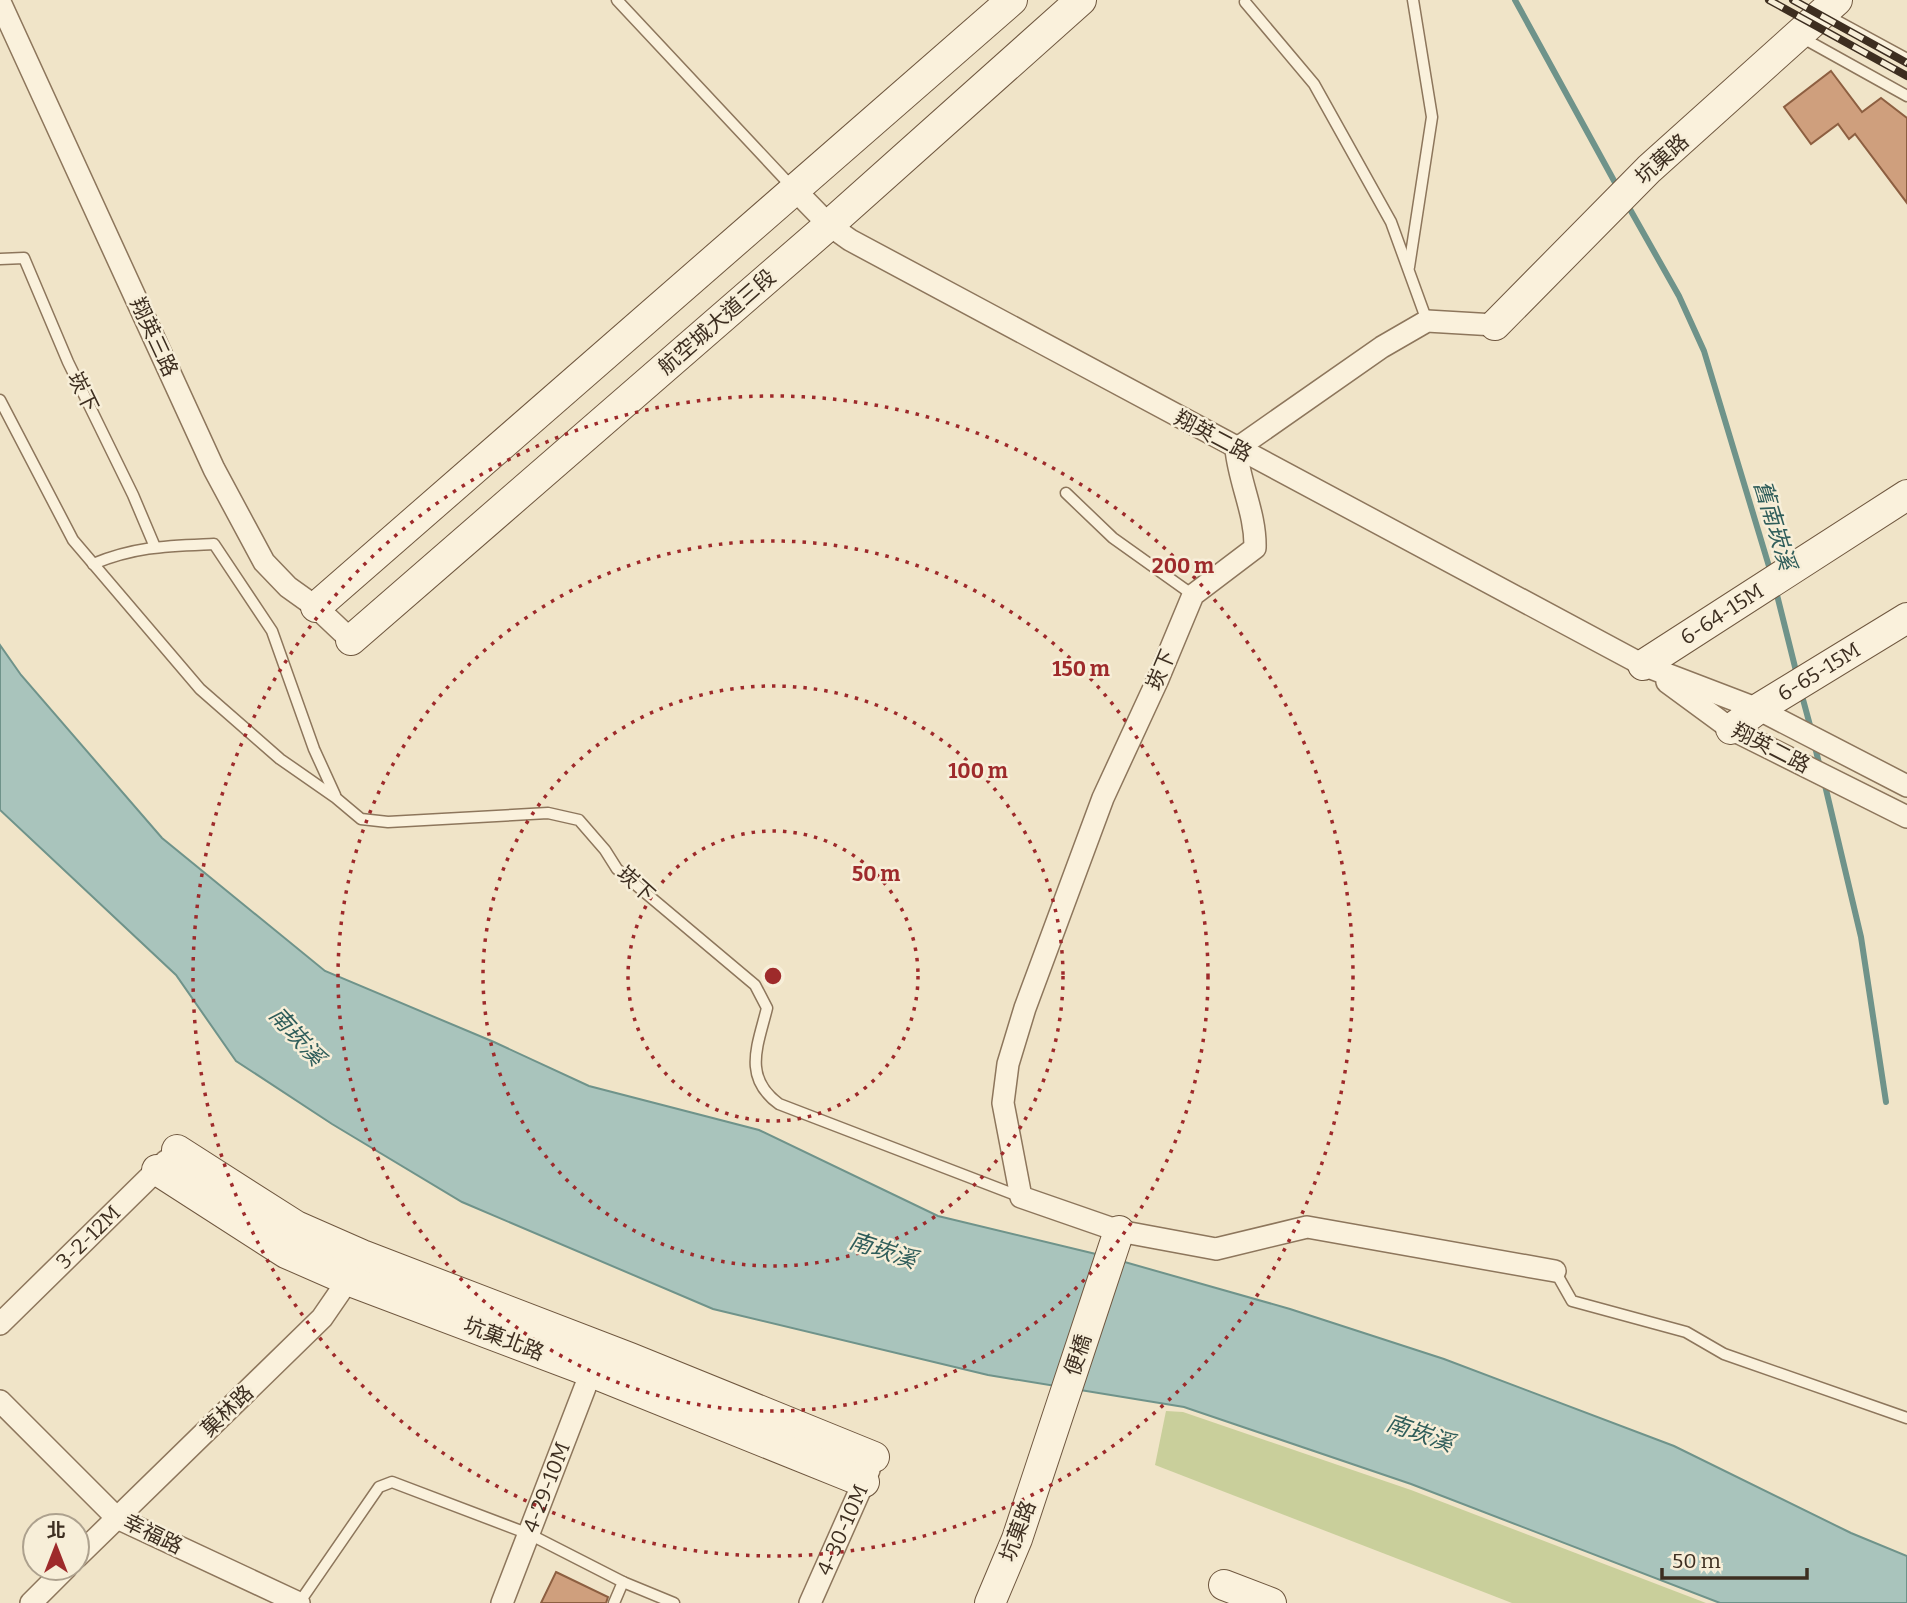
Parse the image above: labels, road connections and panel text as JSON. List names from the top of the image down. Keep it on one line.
{"streets":{"street":["坑菓路","航空城大道三段","翔英三路","崁下","翔英二路","6-64-15M","6-65-15M","3-2-12M","坑菓北路","便橋","菓林路","4-29-10M","4-30-10M","幸福路"]},"crossings":[["坑菓路","便橋"],["航空城大道三段","翔英三路"],["航空城大道三段","翔英二路"],["崁下","翔英二路"],["崁下","便橋"],["翔英二路","6-64-15M"],["翔英二路","6-65-15M"],["3-2-12M","坑菓北路"],["坑菓北路","菓林路"],["坑菓北路","4-29-10M"],["坑菓北路","4-30-10M"],["菓林路","幸福路"]],"water":["舊南崁溪","南崁溪"],"scale_bar":"50 m","north":"top","rings":["200 m","150 m","100 m","50 m"]}
